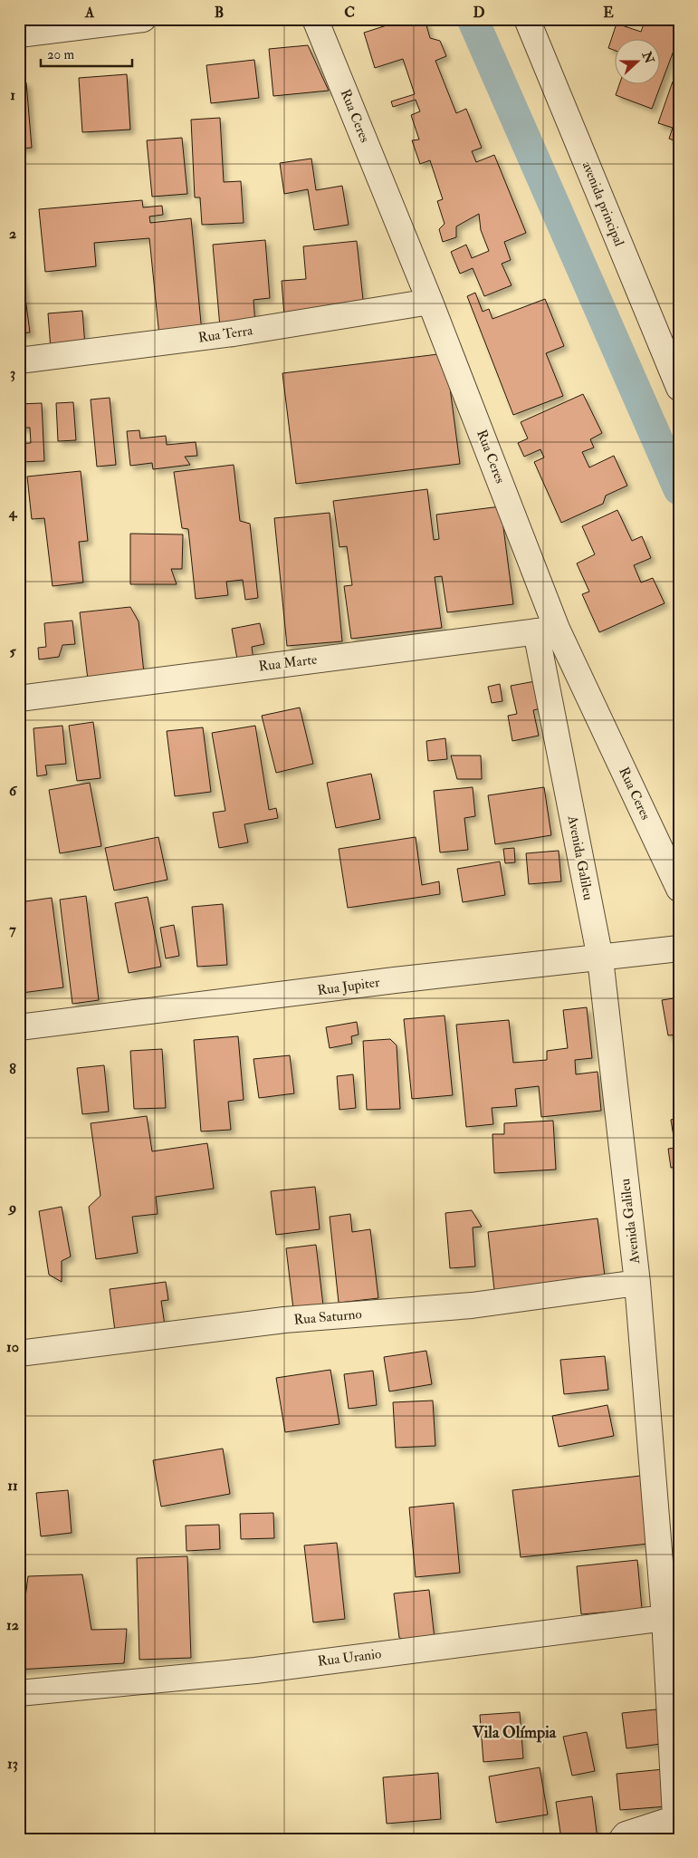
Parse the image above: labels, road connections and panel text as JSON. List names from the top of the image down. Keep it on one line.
{"streets":{"street":["Rua Ceres","avenida principal","Rua Terra","Rua Marte","Avenida Galileu","Rua Jupiter","Rua Saturno","Rua Uranio"]},"crossings":[["Rua Ceres","Rua Terra"],["Rua Ceres","Rua Marte"],["Rua Ceres","Avenida Galileu"],["Rua Marte","Avenida Galileu"],["Avenida Galileu","Rua Jupiter"],["Avenida Galileu","Rua Saturno"],["Avenida Galileu","Rua Uranio"]],"districts":["Vila Olímpia"],"scale_bar":"20 m","north":"right","grid":{"columns":["A","B","C","D","E"],"rows":["1","2","3","4","5","6","7","8","9","10","11","12","13"]}}
